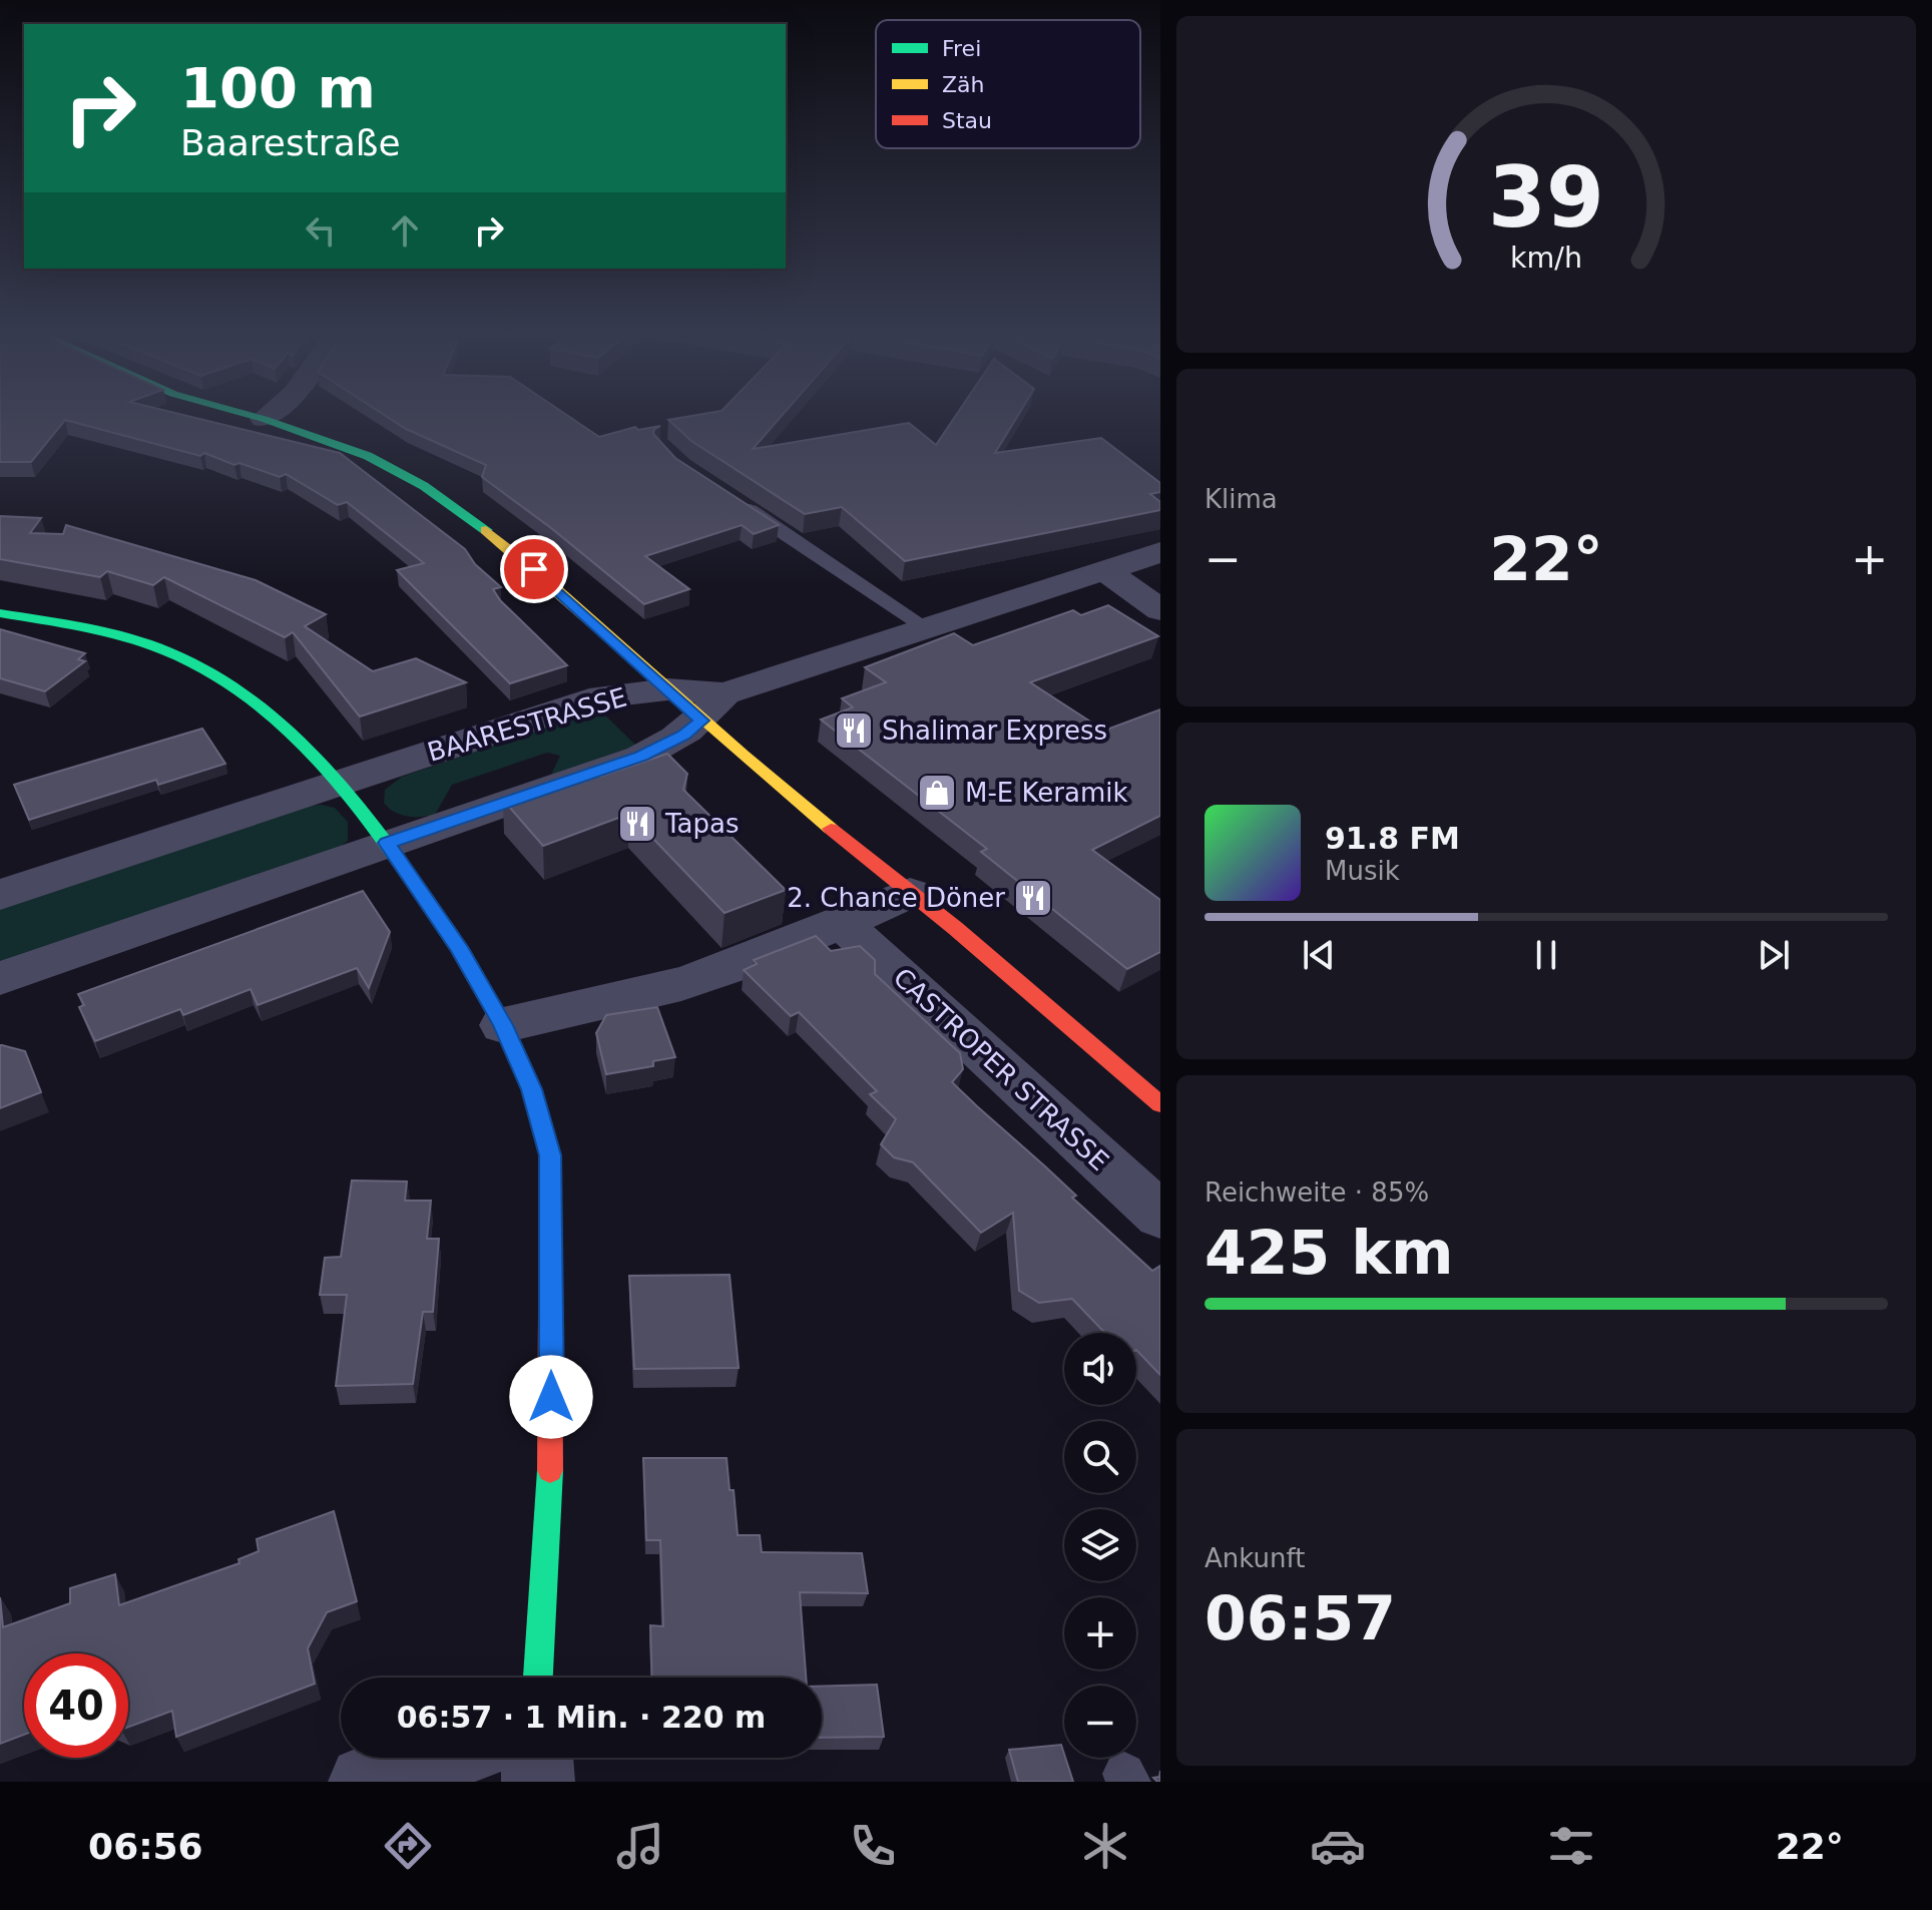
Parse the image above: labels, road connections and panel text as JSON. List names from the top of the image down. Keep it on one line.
{"streets":{"street":["BAARESTRASSE","CASTROPER STRASSE"]},"places":{"restaurant":["Shalimar Express","Tapas","2. Chance Döner"],"shop":["M-E Keramik"]},"legend":["Frei","Zäh","Stau"],"page":{"turn":["100 m","Baarestraße"],"tile":["Klima",["Reichweite · 85%","425 km"],["Ankunft","06:57"]],"heat":["−","22°","+"],"song":["91.8 FM","Musik"],"map_buttons":["+","−"],"limit":"40","trip":"06:57 · 1 Min. · 220 m","tabs":["06:56","22°"],"gauge":["39","km/h"]}}
